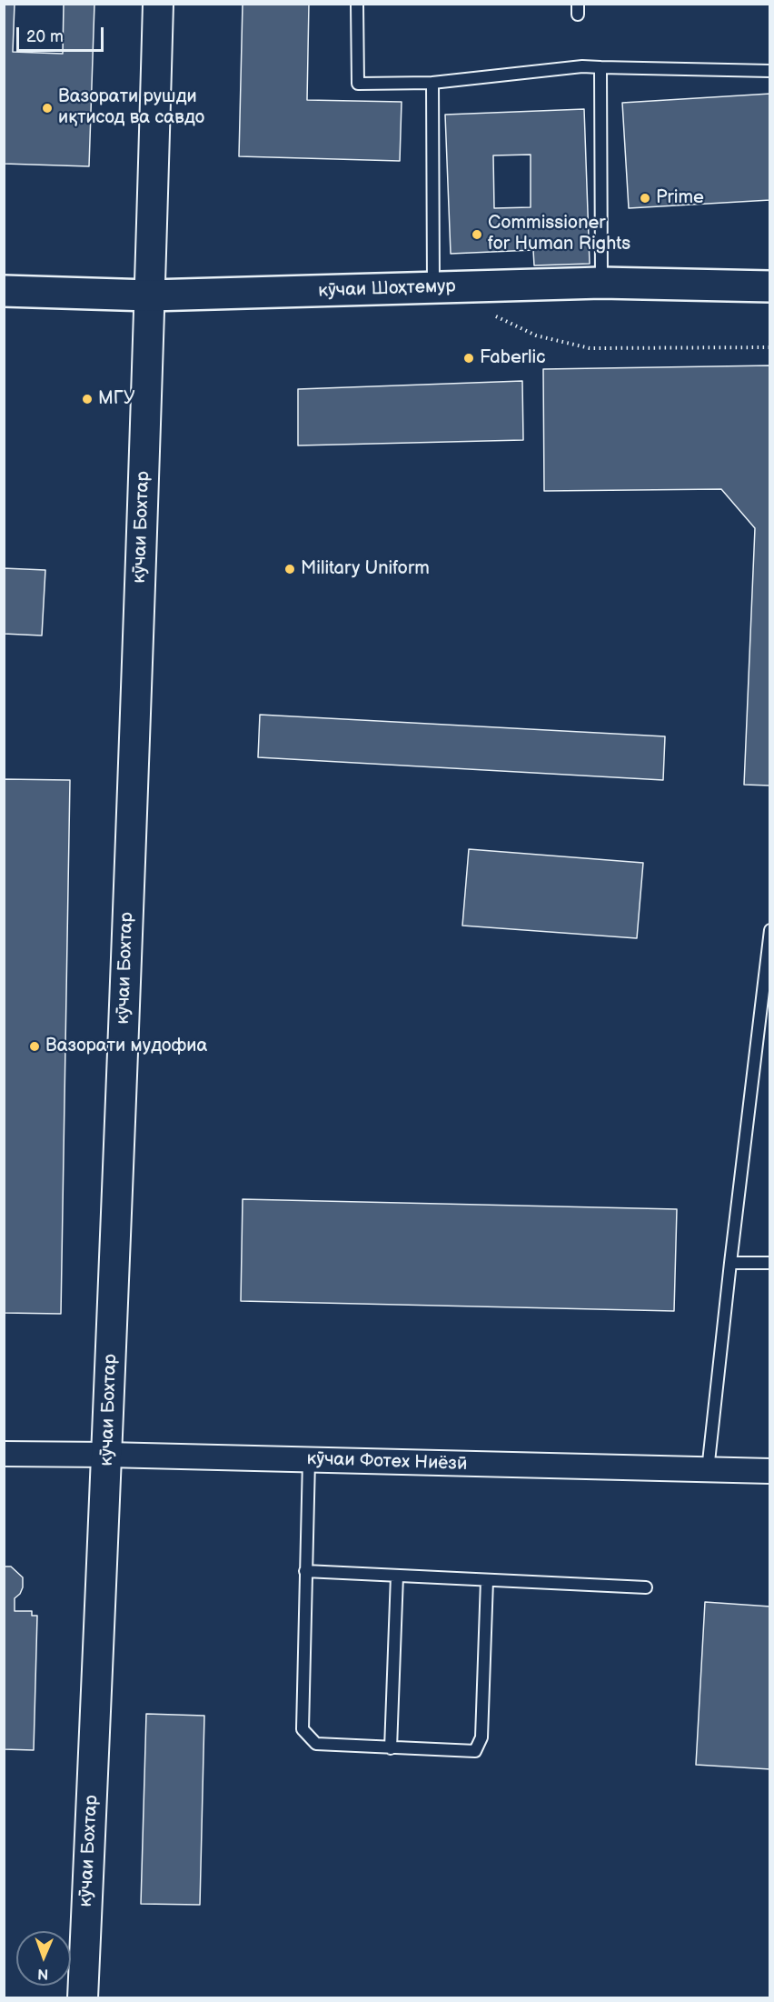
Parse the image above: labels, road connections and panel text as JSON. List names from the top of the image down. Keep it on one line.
{"streets":{"main road":["кӯчаи Шоҳтемур"],"street":["кӯчаи Бохтар","кӯчаи Фотех Ниёзӣ"]},"crossings":[["кӯчаи Шоҳтемур","кӯчаи Бохтар"],["кӯчаи Бохтар","кӯчаи Фотех Ниёзӣ"]],"places":["Вазорати рушди иқтисод ва савдо","Prime","Commissioner for Human Rights","Faberlic","МГУ","Military Uniform","Вазорати мудофиа"],"scale_bar":"20 m","north":"bottom"}
